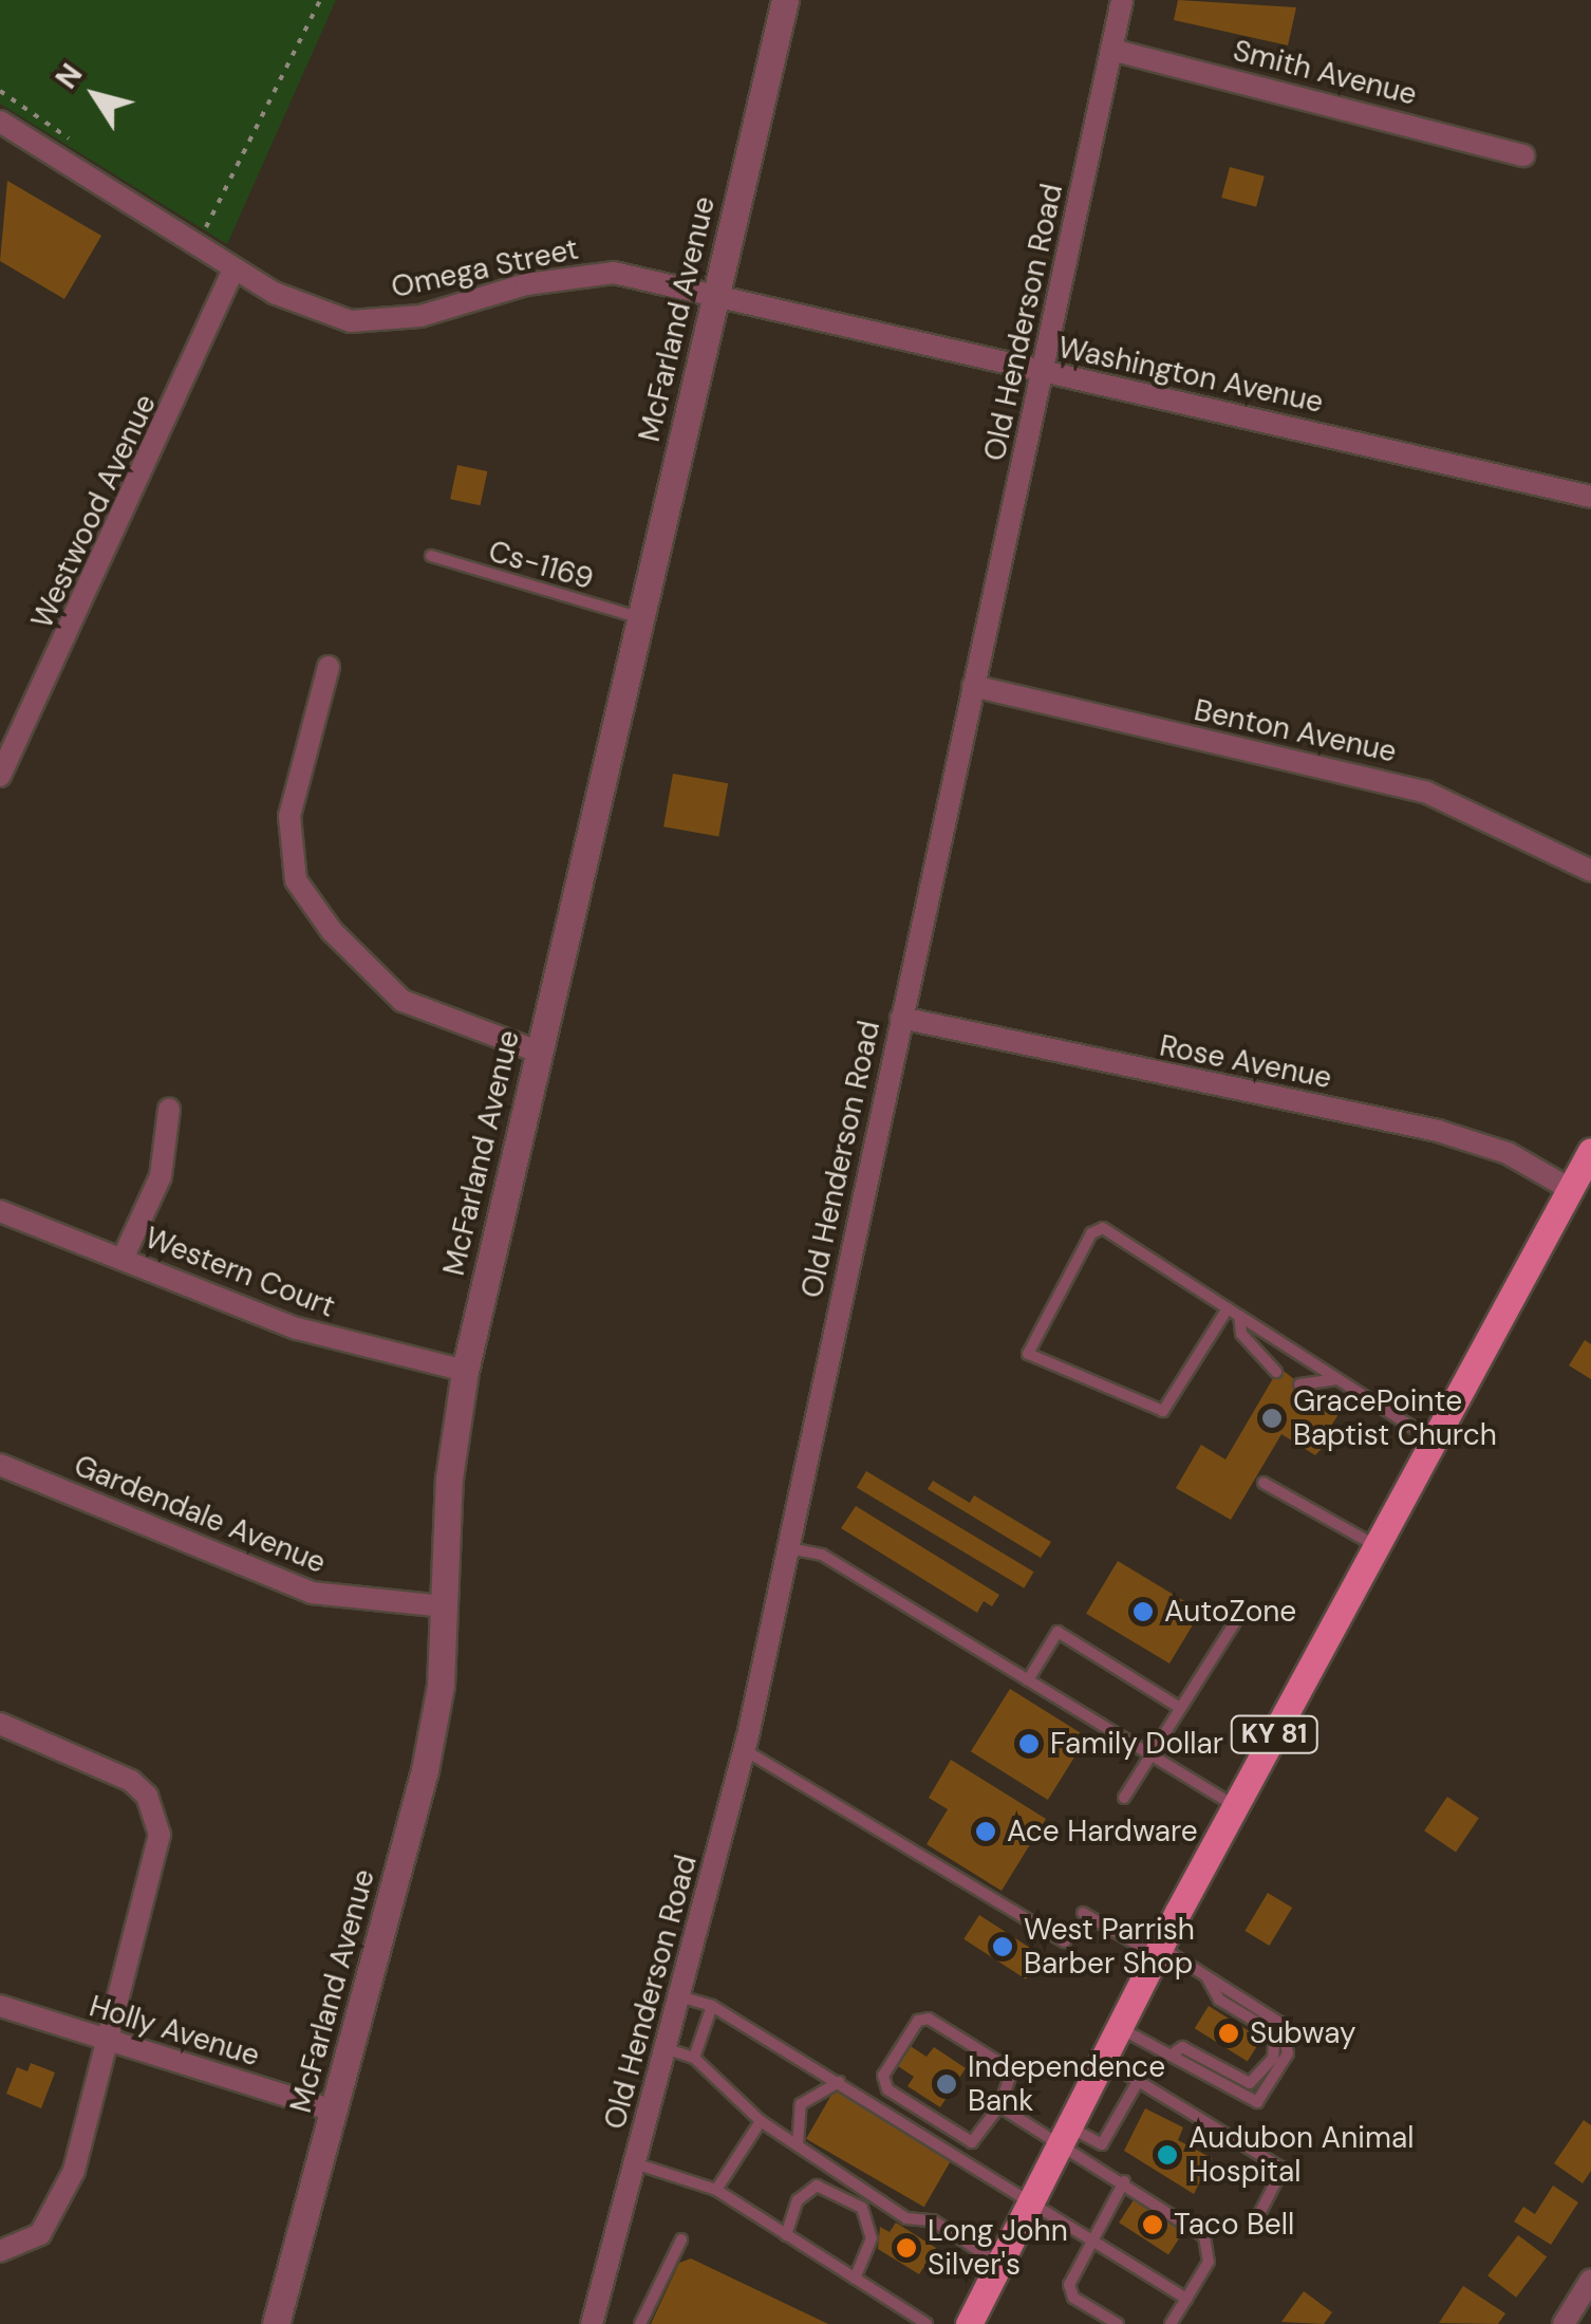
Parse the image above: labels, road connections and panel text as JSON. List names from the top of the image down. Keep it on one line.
{"streets":{"main road":["KY 81"],"street":["Smith Avenue","Omega Street","McFarland Avenue","Old Henderson Road","Washington Avenue","Westwood Avenue","Benton Avenue","Rose Avenue","Western Court","Gardendale Avenue","Holly Avenue"],"lane":["Cs-1169"]},"crossings":[["Smith Avenue","Old Henderson Road"],["Omega Street","McFarland Avenue"],["Omega Street","Washington Avenue"],["Omega Street","Westwood Avenue"],["McFarland Avenue","Washington Avenue"],["McFarland Avenue","Cs-1169"],["McFarland Avenue","Western Court"],["McFarland Avenue","Gardendale Avenue"],["McFarland Avenue","Holly Avenue"],["Old Henderson Road","Washington Avenue"],["Old Henderson Road","Benton Avenue"],["Old Henderson Road","Rose Avenue"],["Rose Avenue","KY 81"]],"places":["GracePointe Baptist Church","AutoZone","Family Dollar","Ace Hardware","West Parrish Barber Shop","Subway","Independence Bank","Audubon Animal Hospital","Taco Bell","Long John Silver's"],"north":"top left"}
